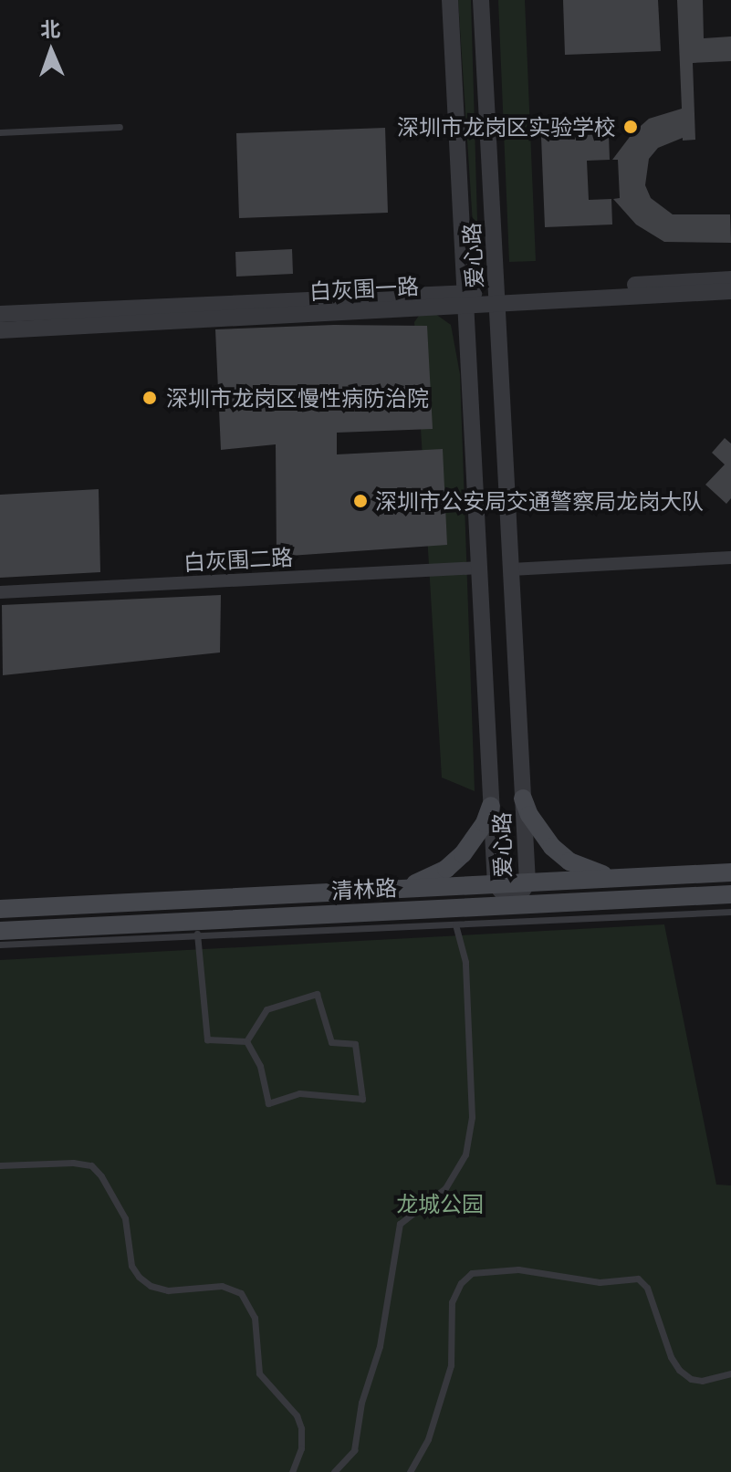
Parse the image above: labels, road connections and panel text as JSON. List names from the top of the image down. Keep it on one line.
{"streets":{"main road":["清林路"],"street":["爱心路","白灰围一路","白灰围二路"]},"crossings":[["爱心路","白灰围一路"],["爱心路","白灰围二路"],["爱心路","清林路"]],"parks":["龙城公园"],"places":["深圳市龙岗区实验学校","深圳市龙岗区慢性病防治院","深圳市公安局交通警察局龙岗大队"],"north":"top"}
